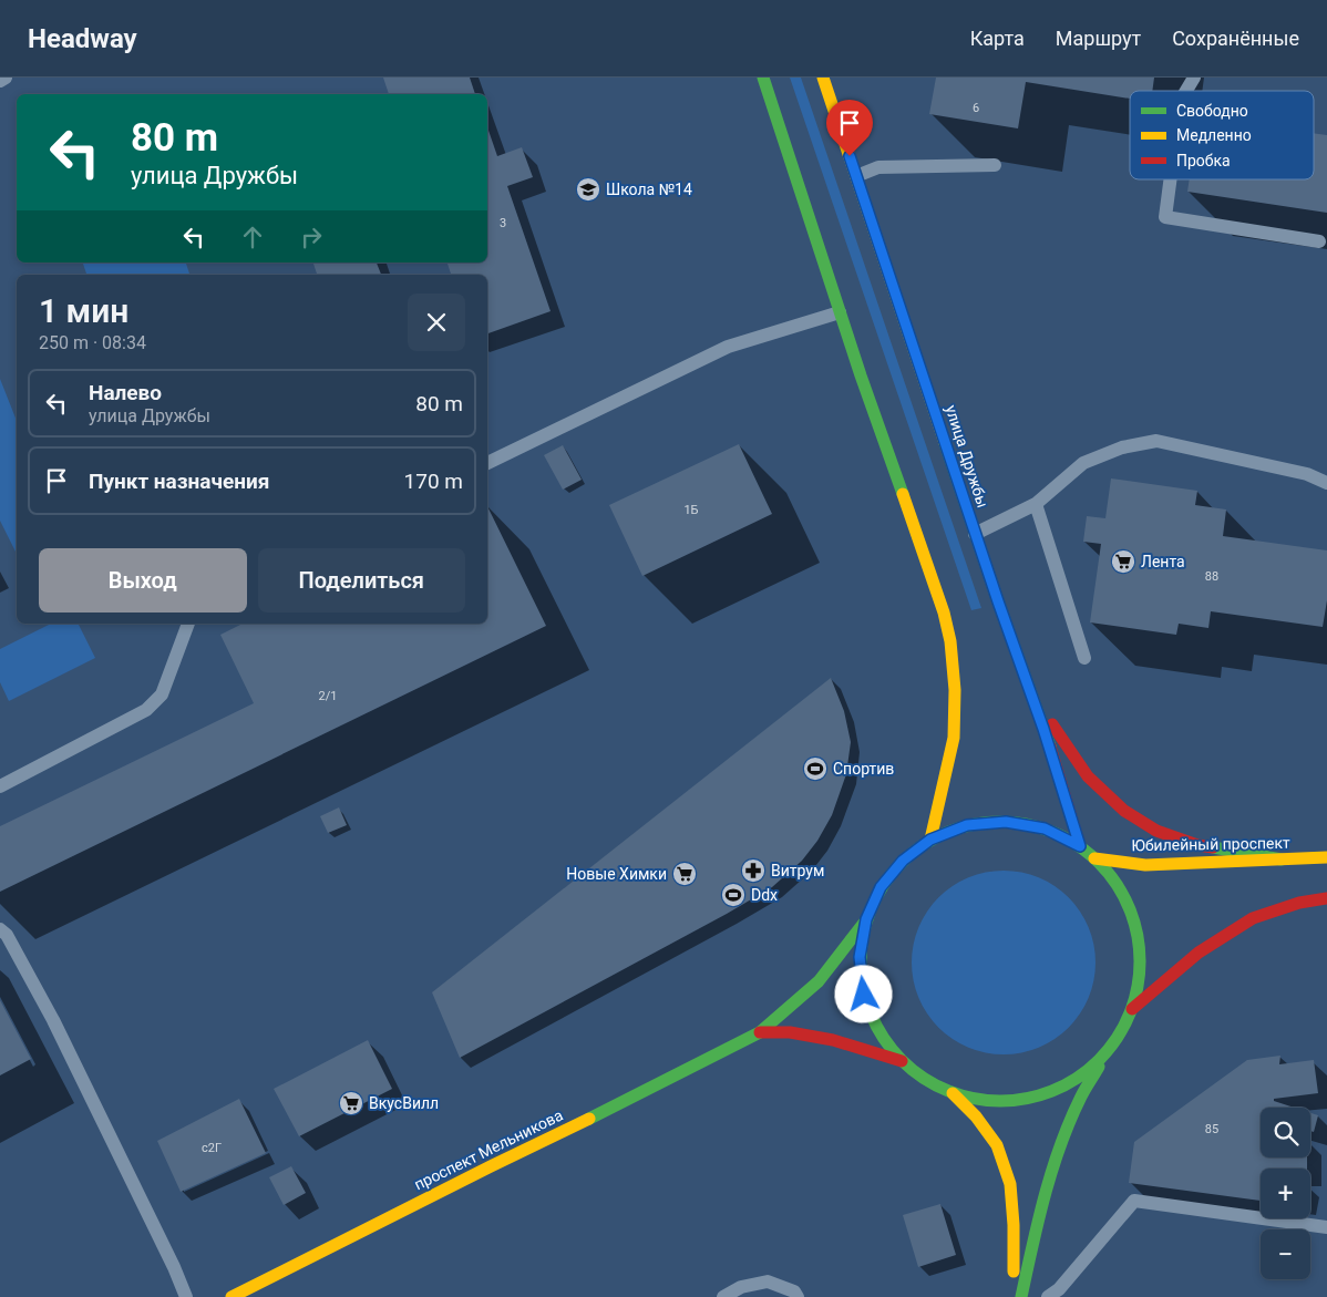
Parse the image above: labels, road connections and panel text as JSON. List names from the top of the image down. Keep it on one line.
{"streets":{"main road":["улица Дружбы","Юбилейный проспект","проспект Мельникова"]},"places":{"school or university":["Школа №14"],"supermarket":["Лента","Новые Химки","ВкусВилл"],"sports":["Спортив","Ddx"],"pharmacy":["Витрум"]},"house_numbers":["6","3","1Б","88","2/1","85","с2Г"],"legend":["Свободно","Медленно","Пробка"],"page":{"header":"Headway","nav":["Карта","Маршрут","Сохранённые"],"turn":["80 m","улица Дружбы"],"heading":["1 мин","250 m · 08:34"],"list":[{"name":"Налево","note":"улица Дружбы","value":"80 m"},{"name":"Пункт назначения","value":"170 m"}],"buttons":["Выход","Поделиться"],"map_buttons":["+","−"]}}
